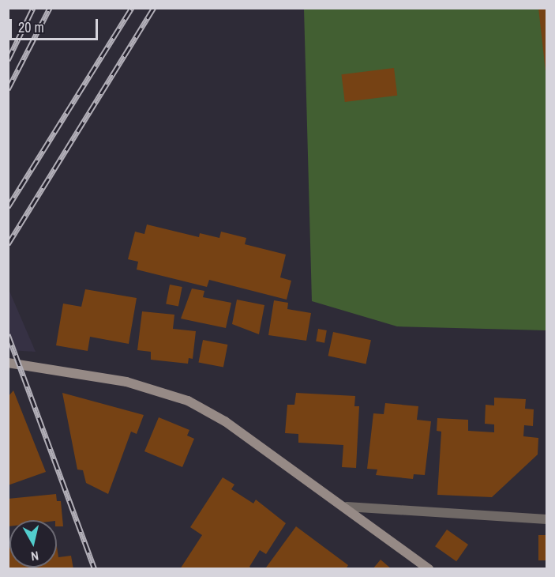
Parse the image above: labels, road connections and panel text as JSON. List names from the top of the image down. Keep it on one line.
{"scale_bar":"20 m","north":"bottom"}
